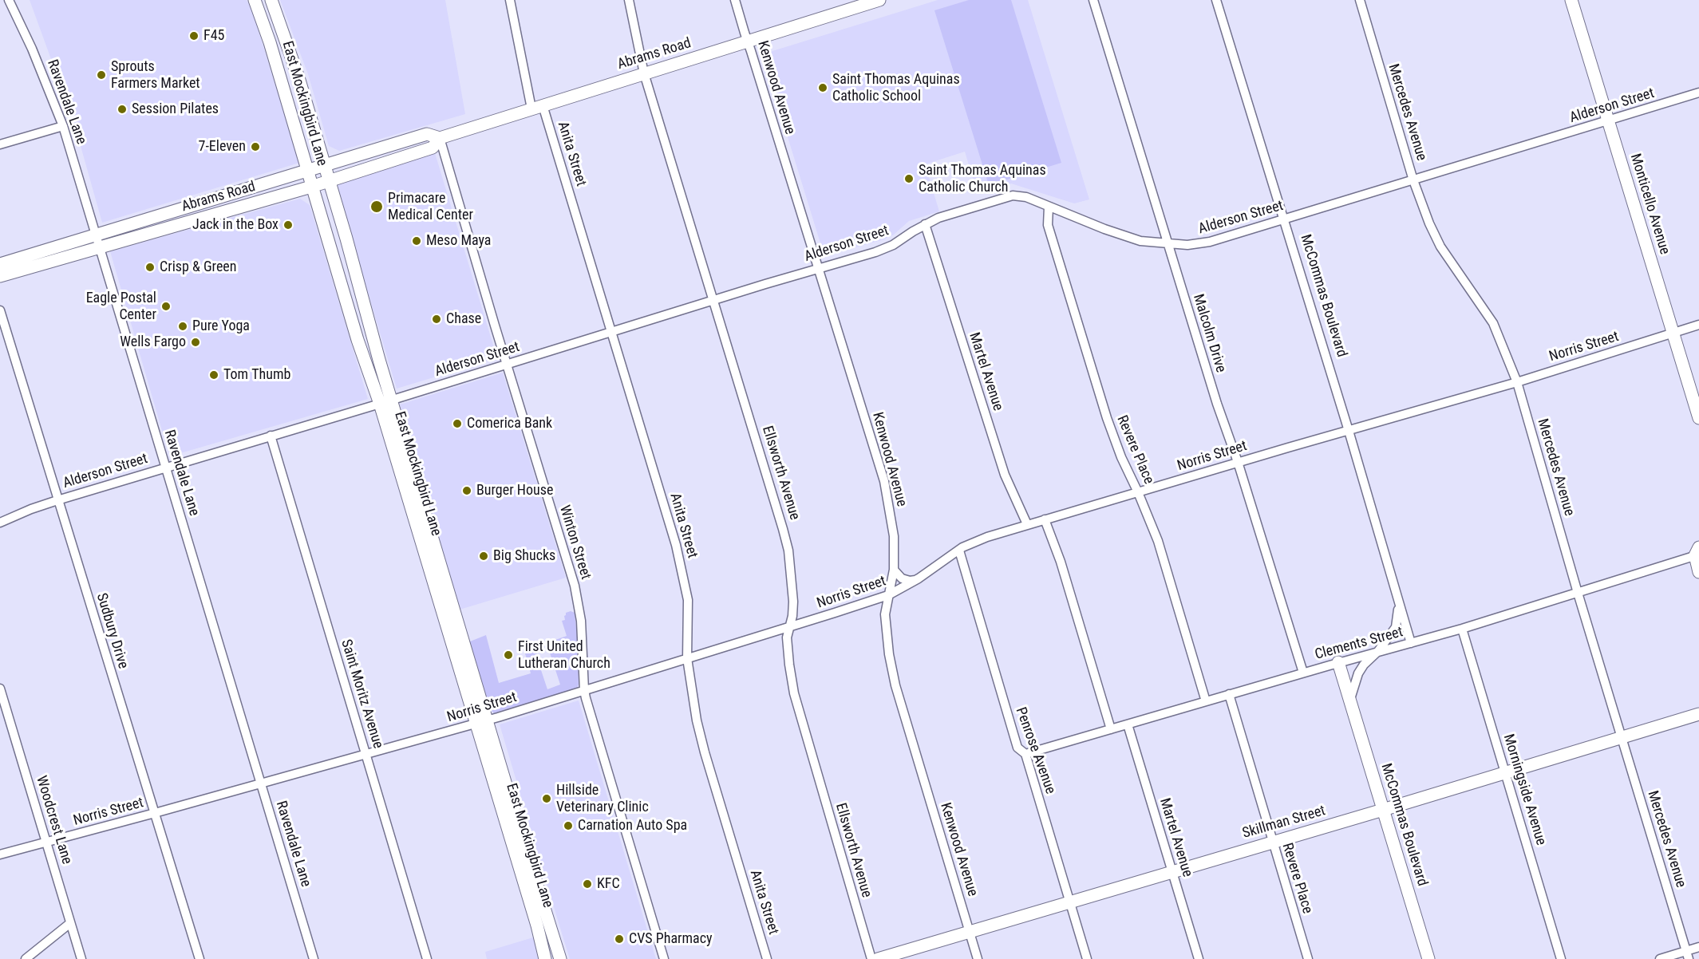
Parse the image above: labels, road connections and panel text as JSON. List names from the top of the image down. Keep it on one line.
{"streets":{"main road":["Abrams Road","East Mockingbird Lane","Monticello Avenue","McCommas Boulevard","Skillman Street"],"street":["Kenwood Avenue","Ravendale Lane","Alderson Street","Mercedes Avenue","Anita Street","Malcolm Drive","Norris Street","Martel Avenue","Revere Place","Ellsworth Avenue","Winton Street","Sudbury Drive","Clements Street","Saint Moritz Avenue","Penrose Avenue","Morningside Avenue","Woodcrest Lane"]},"crossings":[["Abrams Road","Kenwood Avenue"],["Abrams Road","Ravendale Lane"],["Abrams Road","East Mockingbird Lane"],["Abrams Road","Anita Street"],["Abrams Road","Ellsworth Avenue"],["Abrams Road","Winton Street"],["Kenwood Avenue","Alderson Street"],["Kenwood Avenue","Norris Street"],["Kenwood Avenue","Skillman Street"],["Ravendale Lane","Alderson Street"],["Ravendale Lane","Norris Street"],["East Mockingbird Lane","Alderson Street"],["East Mockingbird Lane","Norris Street"],["Alderson Street","Mercedes Avenue"],["Alderson Street","Anita Street"],["Alderson Street","Monticello Avenue"],["Alderson Street","McCommas Boulevard"],["Alderson Street","Malcolm Drive"],["Alderson Street","Martel Avenue"],["Alderson Street","Revere Place"],["Alderson Street","Ellsworth Avenue"],["Alderson Street","Winton Street"],["Alderson Street","Sudbury Drive"],["Alderson Street","Saint Moritz Avenue"],["Mercedes Avenue","Norris Street"],["Mercedes Avenue","Clements Street"],["Mercedes Avenue","Skillman Street"],["Anita Street","Norris Street"],["Monticello Avenue","Norris Street"],["McCommas Boulevard","Norris Street"],["McCommas Boulevard","Clements Street"],["McCommas Boulevard","Skillman Street"],["Malcolm Drive","Norris Street"],["Malcolm Drive","Clements Street"],["Norris Street","Martel Avenue"],["Norris Street","Revere Place"],["Norris Street","Ellsworth Avenue"],["Norris Street","Winton Street"],["Norris Street","Sudbury Drive"],["Norris Street","Saint Moritz Avenue"],["Norris Street","Penrose Avenue"],["Norris Street","Woodcrest Lane"],["Martel Avenue","Clements Street"],["Martel Avenue","Skillman Street"],["Revere Place","Clements Street"],["Revere Place","Skillman Street"],["Clements Street","Penrose Avenue"],["Clements Street","Morningside Avenue"],["Penrose Avenue","Skillman Street"],["Morningside Avenue","Skillman Street"]],"places":["F45","Sprouts Farmers Market","Saint Thomas Aquinas Catholic School","Session Pilates","7-Eleven","Saint Thomas Aquinas Catholic Church","Primacare Medical Center","Jack in the Box","Meso Maya","Crisp & Green","Eagle Postal Center","Chase","Pure Yoga","Wells Fargo","Tom Thumb","Comerica Bank","Burger House","Big Shucks","First United Lutheran Church","Hillside Veterinary Clinic","Carnation Auto Spa","KFC","CVS Pharmacy"]}
